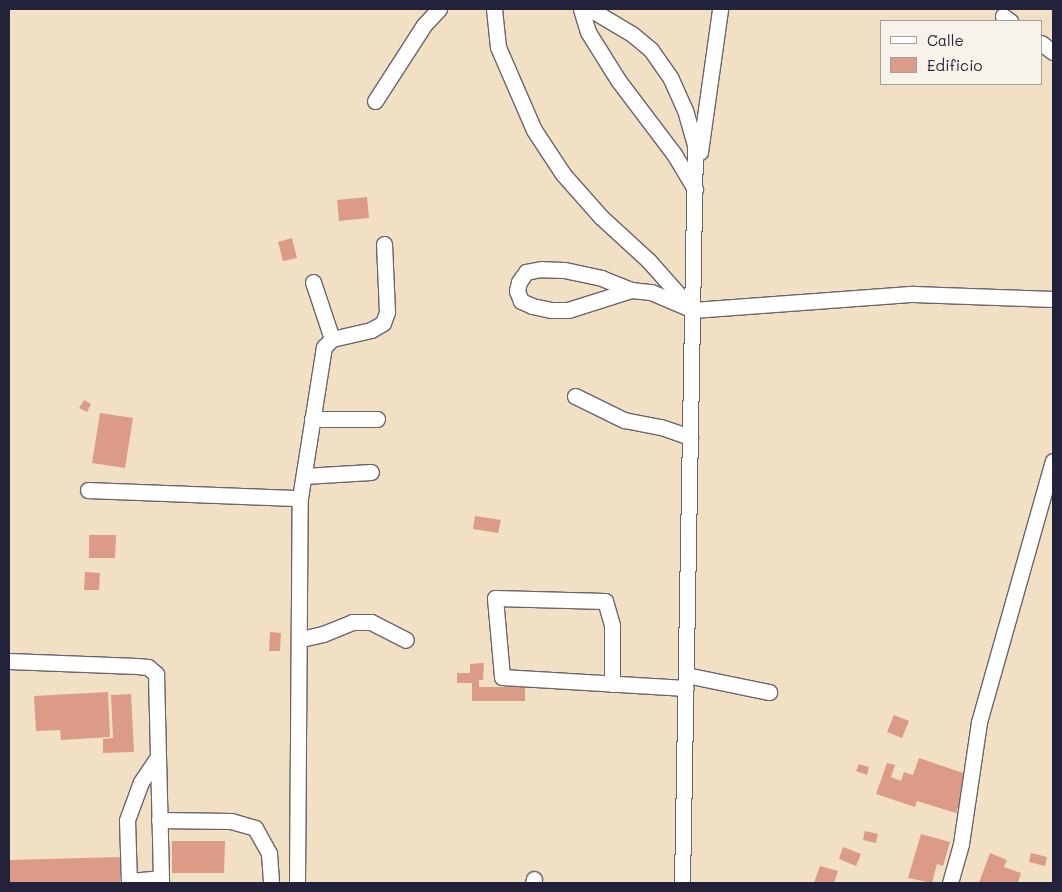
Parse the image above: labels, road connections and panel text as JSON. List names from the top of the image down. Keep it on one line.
{"legend":["Calle","Edificio"]}
